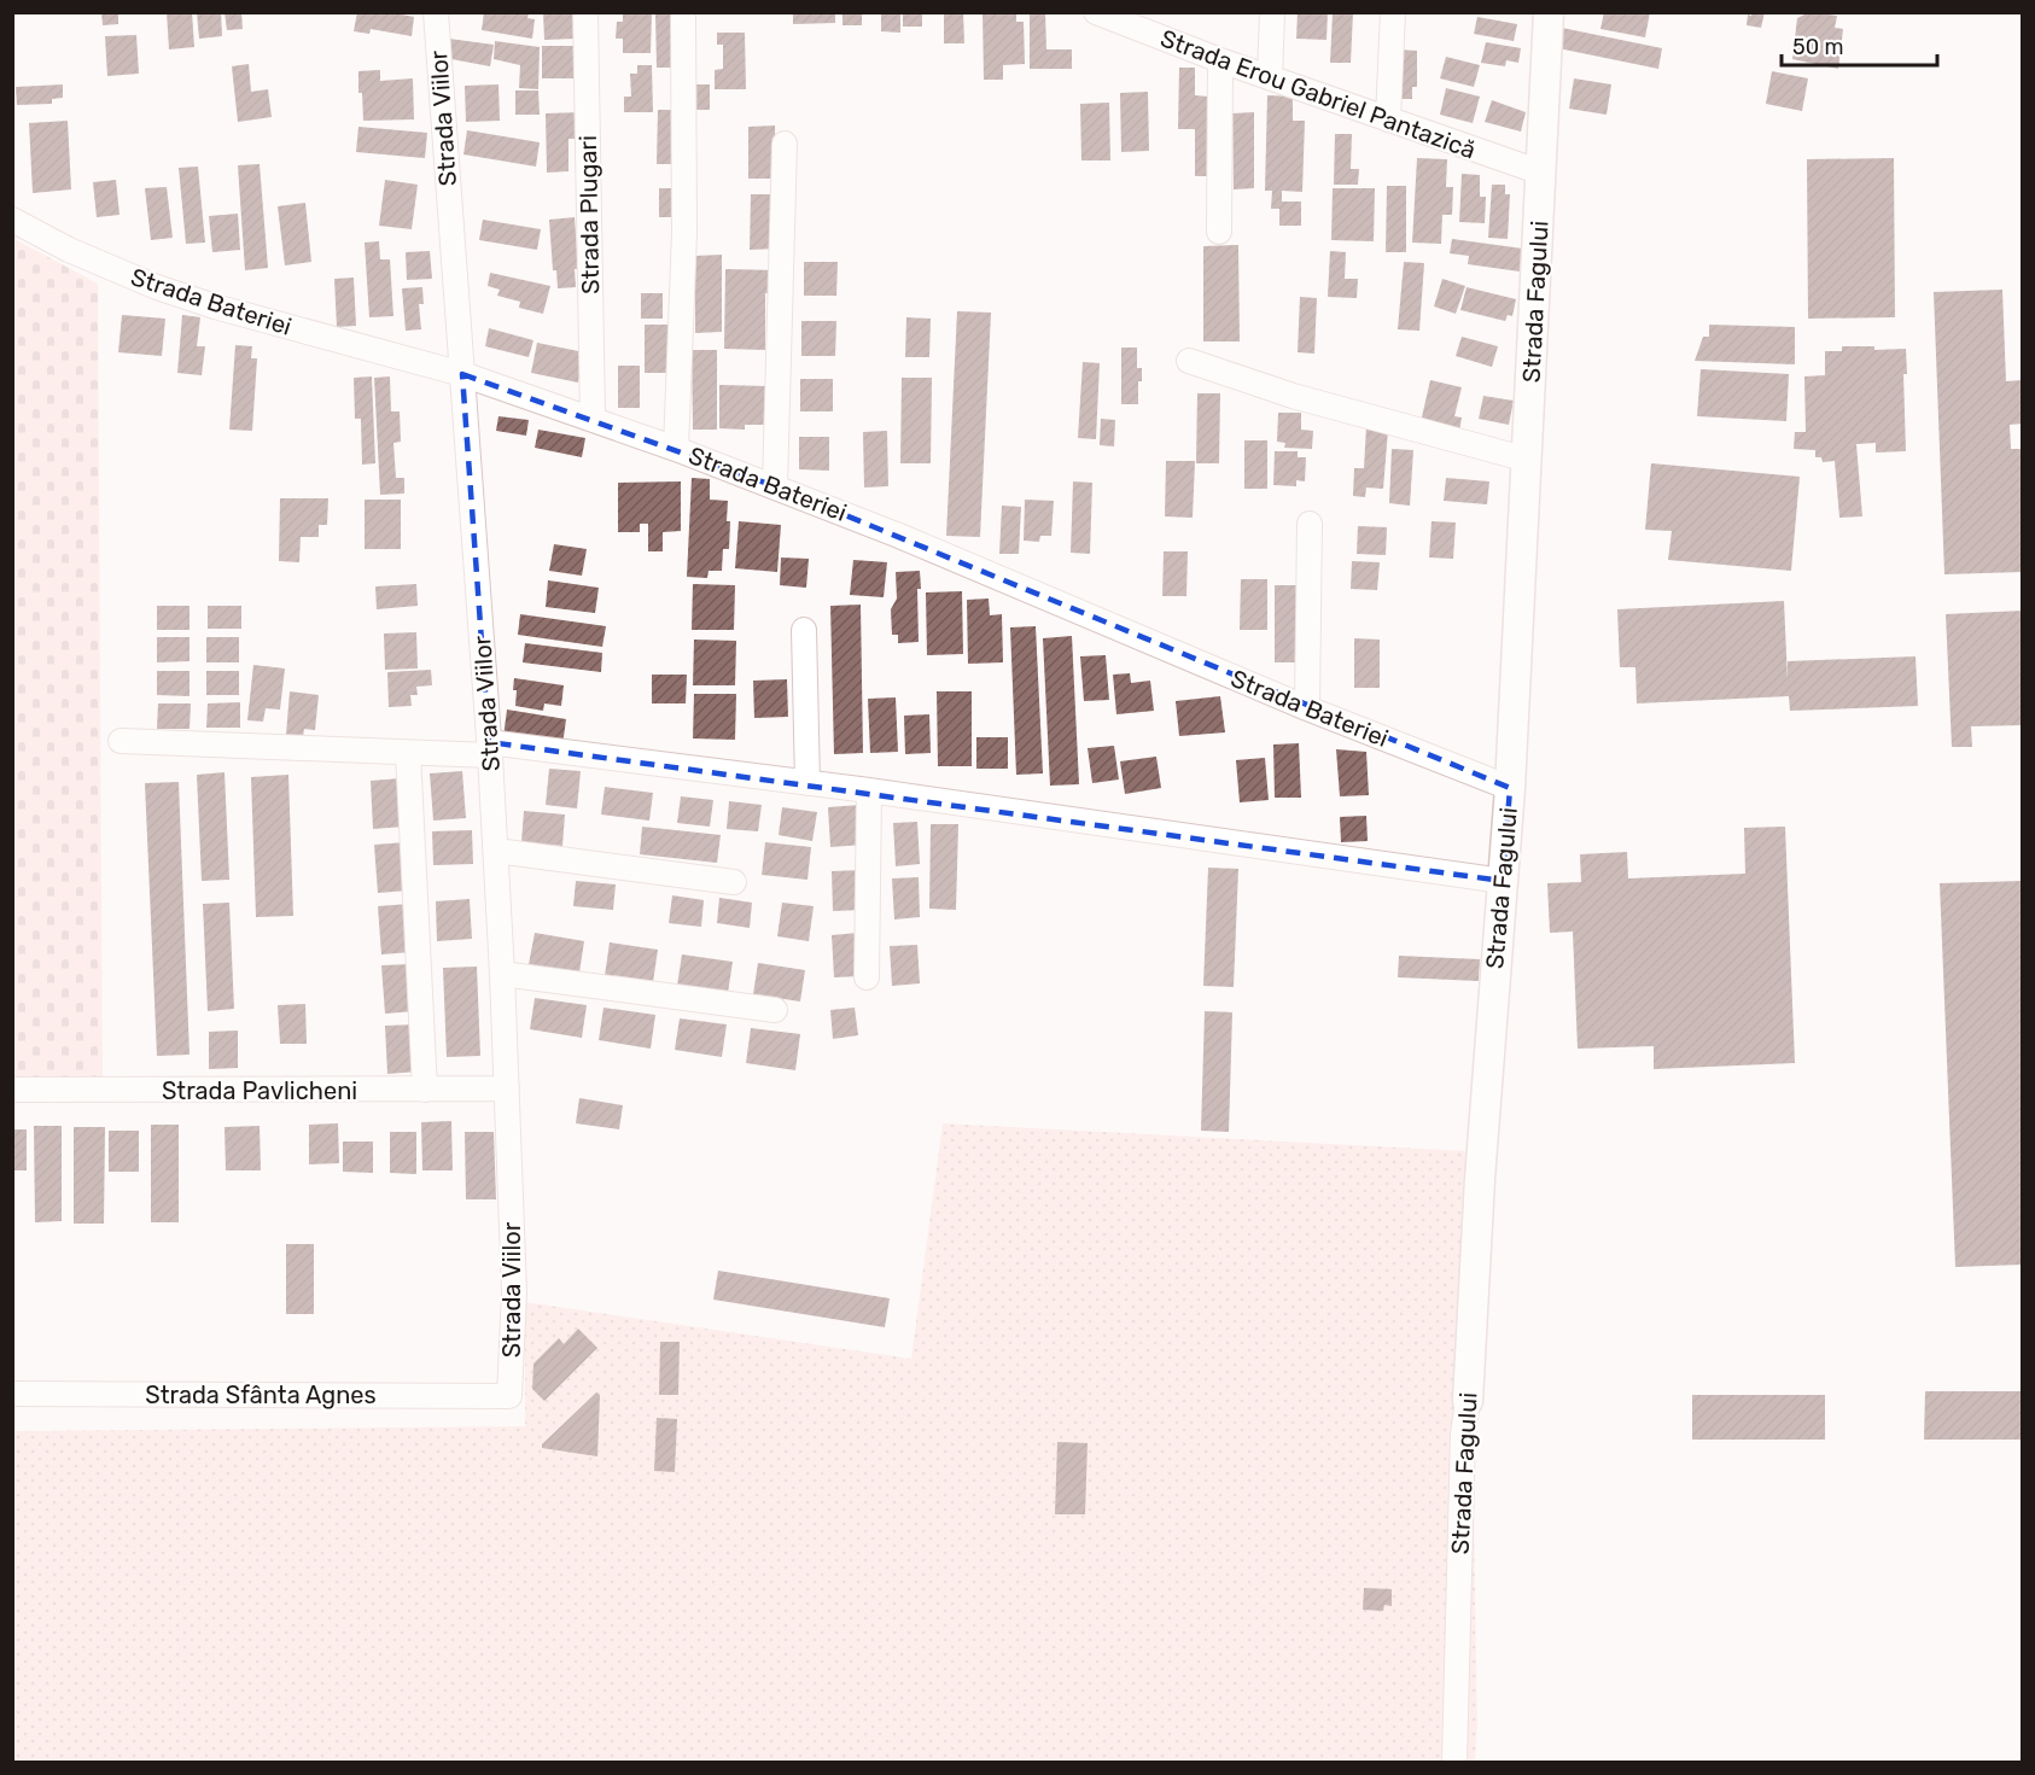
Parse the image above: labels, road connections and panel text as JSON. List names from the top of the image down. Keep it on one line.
{"streets":{"street":["Strada Erou Gabriel Pantazică","Strada Viilor","Strada Plugari","Strada Bateriei","Strada Fagului","Strada Pavlicheni","Strada Sfânta Agnes"]},"crossings":[["Strada Erou Gabriel Pantazică","Strada Fagului"],["Strada Viilor","Strada Bateriei"],["Strada Viilor","Strada Pavlicheni"],["Strada Viilor","Strada Sfânta Agnes"],["Strada Plugari","Strada Bateriei"],["Strada Bateriei","Strada Fagului"]],"scale_bar":"50 m"}
